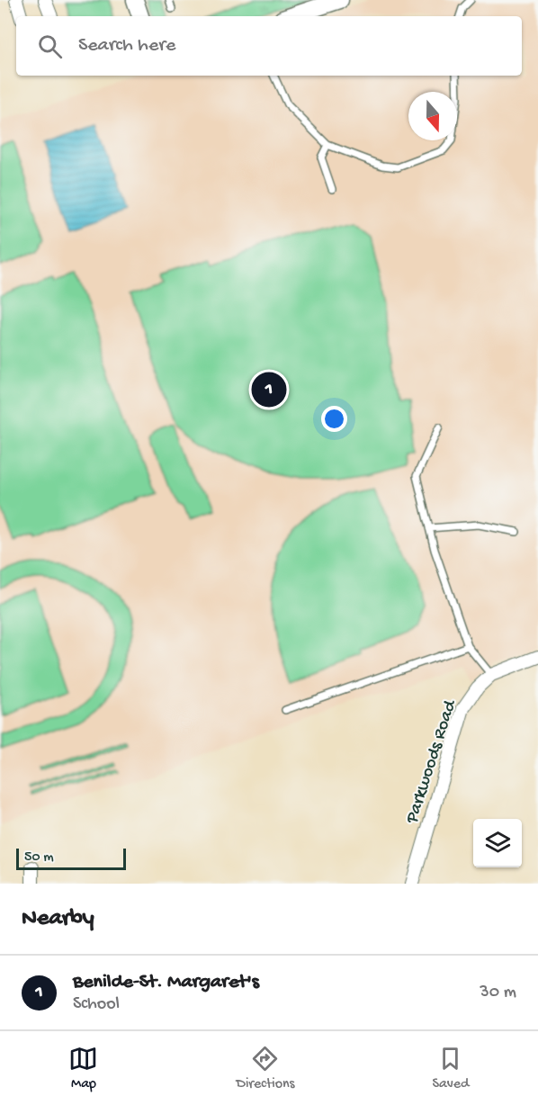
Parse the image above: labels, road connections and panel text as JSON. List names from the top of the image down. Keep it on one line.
{"streets":{"street":["Parkwoods Road"]},"scale_bar":"50 m","north":"bottom","page":{"search":"Search here","pins":"1","scale":"50 m","heading":"Nearby","list":[{"mark":"1","name":"Benilde-St. Margaret's","note":"School","value":"30 m"}],"nav":["Map","Directions","Saved"]}}
